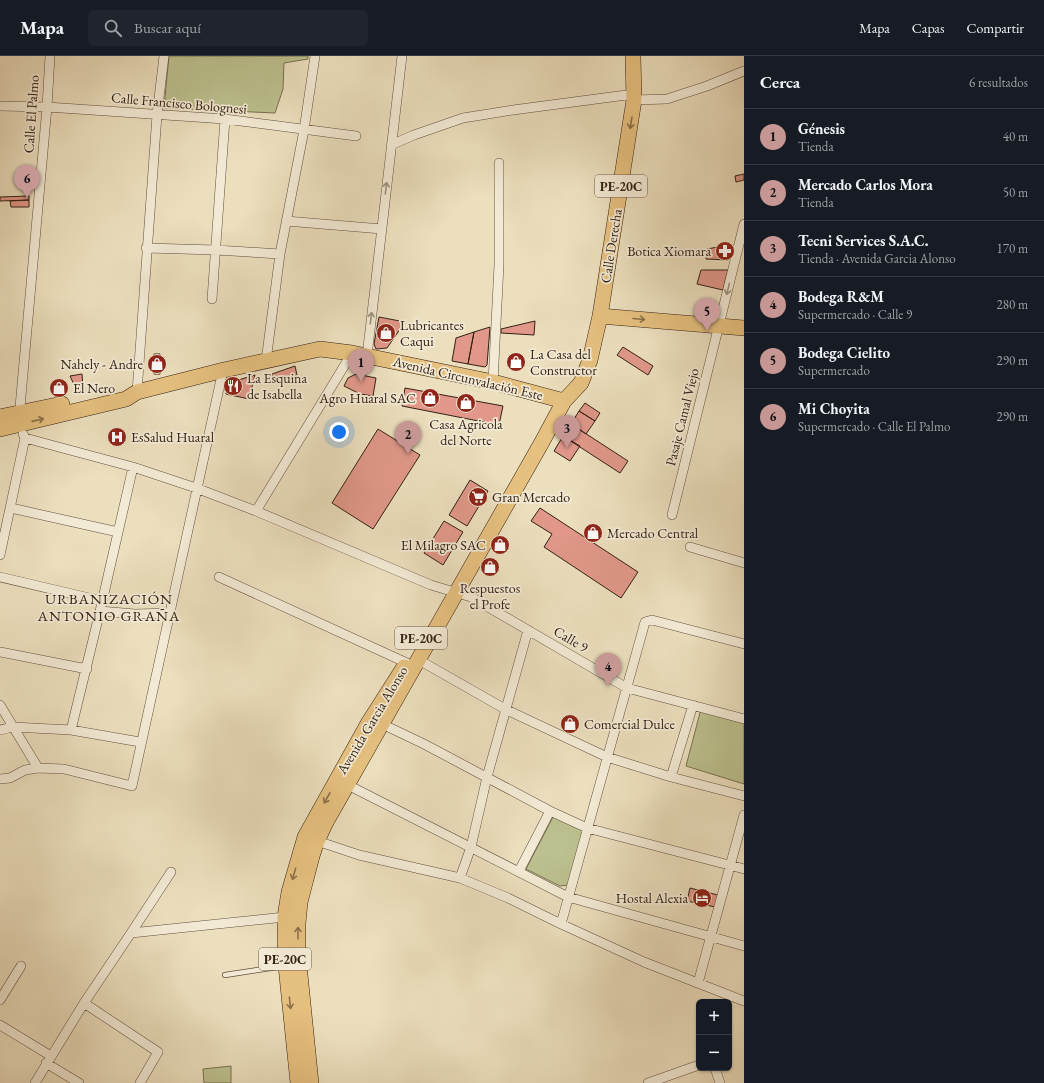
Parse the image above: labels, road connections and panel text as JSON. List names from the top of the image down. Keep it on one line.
{"streets":{"main road":["PE-20C","Calle Derecha","Avenida Circunvalación Este","Avenida Garcia Alonso"],"street":["Calle Francisco Bolognesi","Calle El Palmo","Pasaje Camal Viejo","Calle 9"]},"crossings":[["Calle Francisco Bolognesi","Calle El Palmo"],["Calle El Palmo","Avenida Circunvalación Este"],["Calle El Palmo","Calle 9"],["PE-20C","Avenida Garcia Alonso"],["Calle Derecha","Avenida Garcia Alonso"],["Avenida Circunvalación Este","Calle 9"],["Avenida Circunvalación Este","Avenida Garcia Alonso"],["Calle 9","Avenida Garcia Alonso"]],"one_way":["Calle Derecha","Pasaje Camal Viejo"],"districts":["URBANIZACIÓN ANTONIO GRAÑA"],"places":{"pharmacy":["Botica Xiomara"],"shop":["Lubricantes Caqui","La Casa del Constructor","Nahely - Andre","El Nero","Agro Huaral SAC","Casa Agricola del Norte","Mercado Central","El Milagro SAC","Respuestos el Profe","Comercial Dulce"],"restaurant":["La Esquina de Isabella"],"hospital":["EsSalud Huaral"],"supermarket":["Gran Mercado"],"hotel":["Hostal Alexia"]},"page":{"header":"Mapa","search":"Buscar aquí","nav":["Mapa","Capas","Compartir"],"heading":["Cerca","6 resultados"],"list":[{"mark":"1","name":"Génesis","note":"Tienda","value":"40 m"},{"mark":"2","name":"Mercado Carlos Mora","note":"Tienda","value":"50 m"},{"mark":"3","name":"Tecni Services S.A.C.","note":"Tienda · Avenida Garcia Alonso","value":"170 m"},{"mark":"4","name":"Bodega R&M","note":"Supermercado · Calle 9","value":"280 m"},{"mark":"5","name":"Bodega Cielito","note":"Supermercado","value":"290 m"},{"mark":"6","name":"Mi Choyita","note":"Supermercado · Calle El Palmo","value":"290 m"}],"pins":["6","5","1","3","2","4"],"map_buttons":["+","−"]}}
